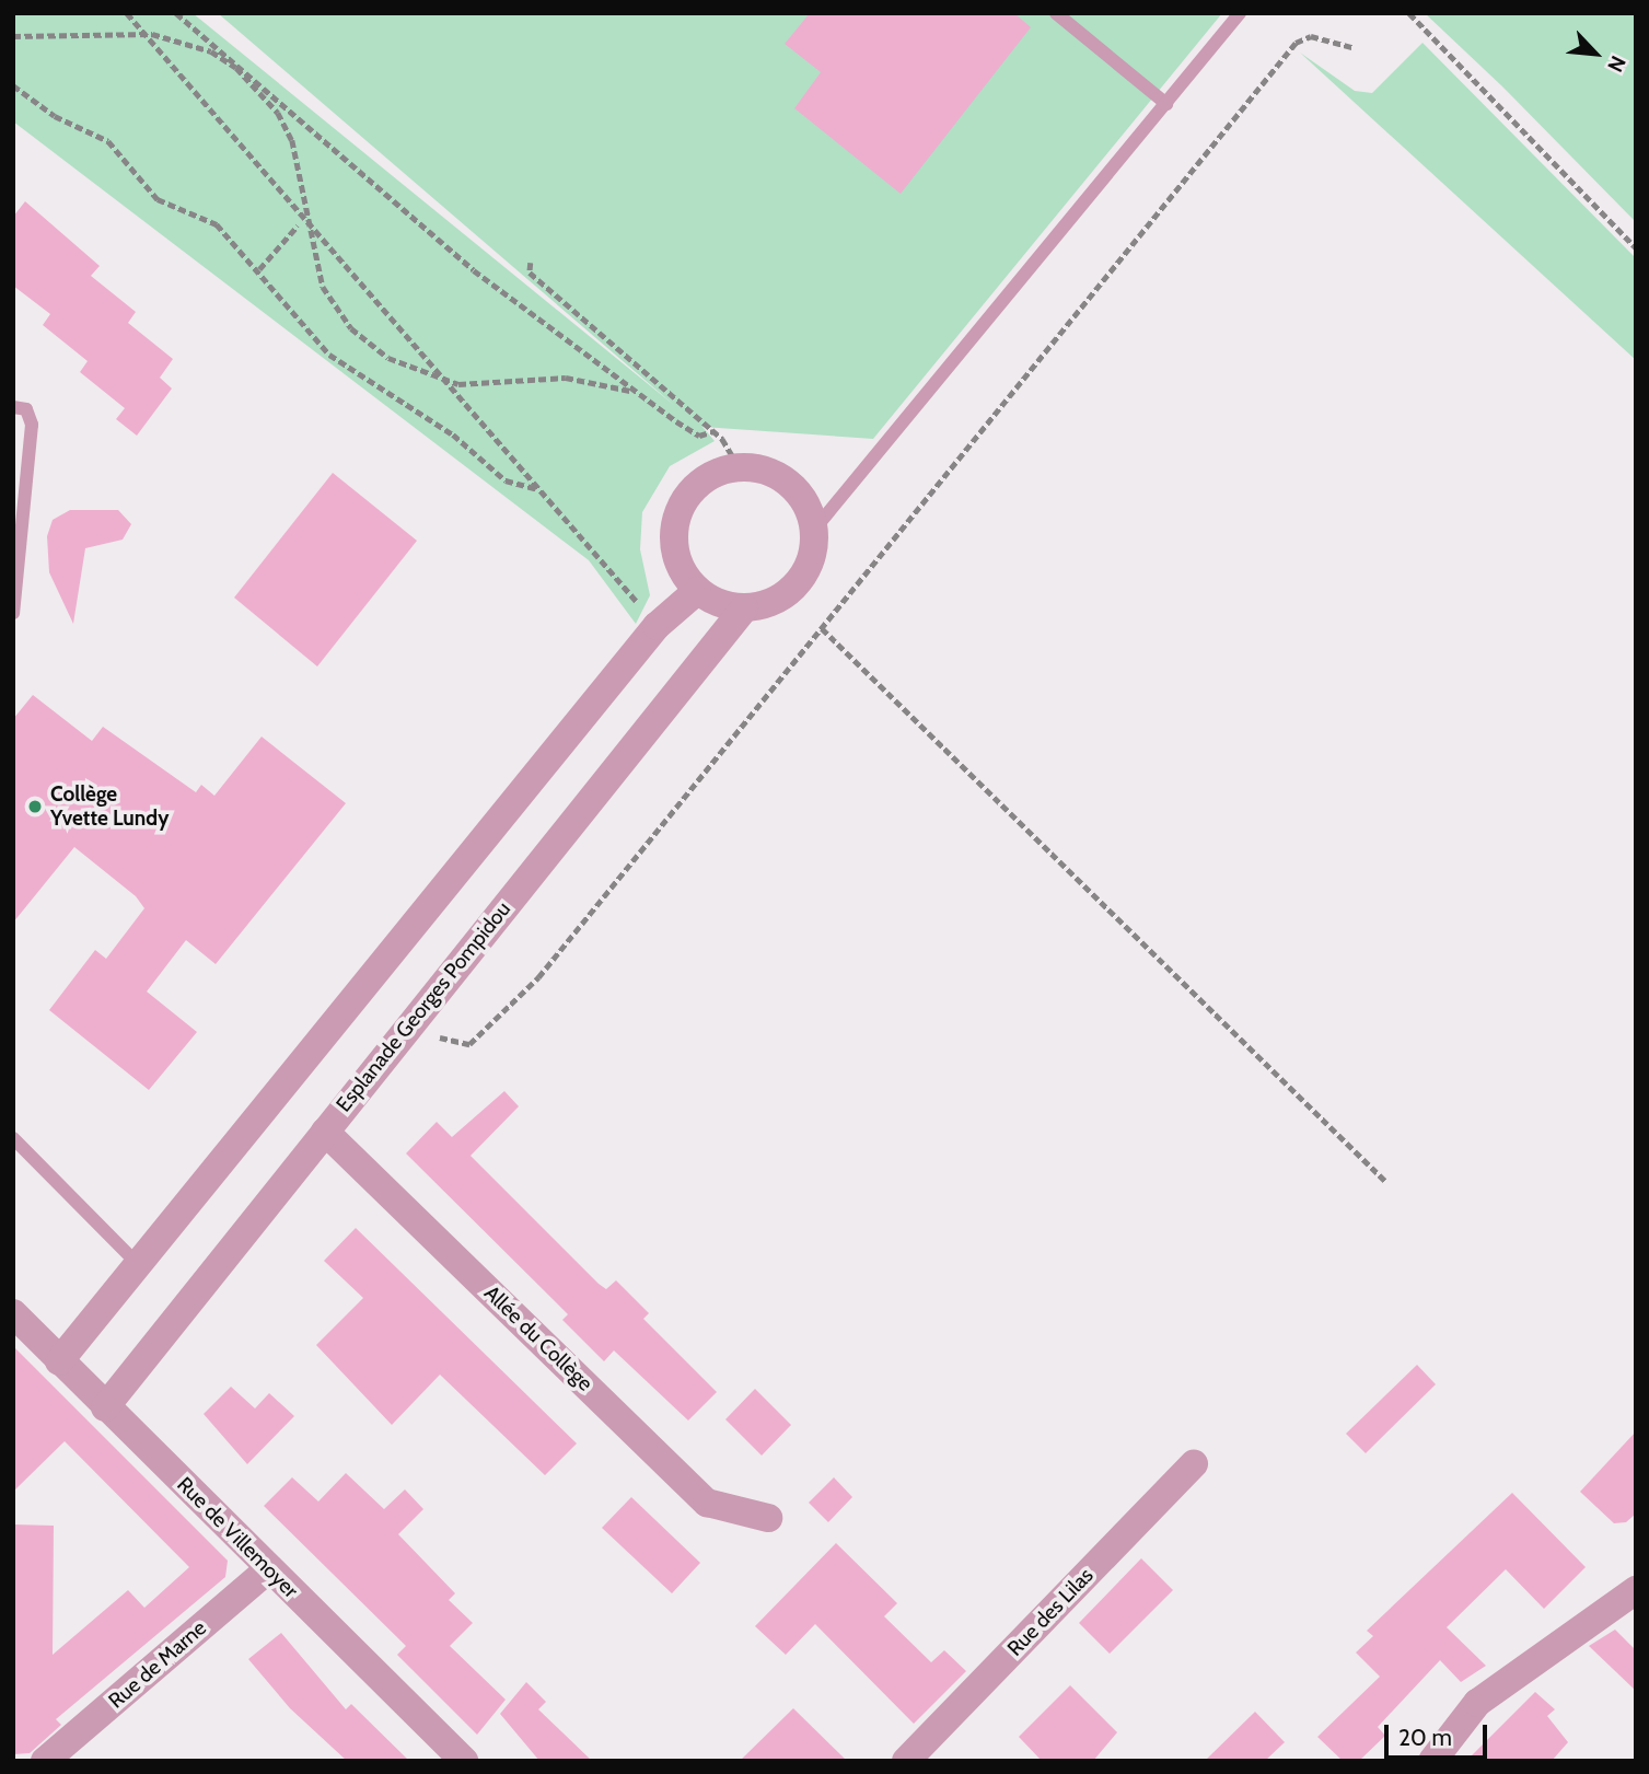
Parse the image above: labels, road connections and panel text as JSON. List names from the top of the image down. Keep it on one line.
{"streets":{"street":["Esplanade Georges Pompidou","Allée du Collège","Rue de Villemoyer","Rue des Lilas","Rue de Marne"]},"crossings":[["Esplanade Georges Pompidou","Allée du Collège"],["Esplanade Georges Pompidou","Rue de Villemoyer"],["Rue de Villemoyer","Rue de Marne"]],"places":["Collège Yvette Lundy"],"scale_bar":"20 m","north":"bottom right"}
